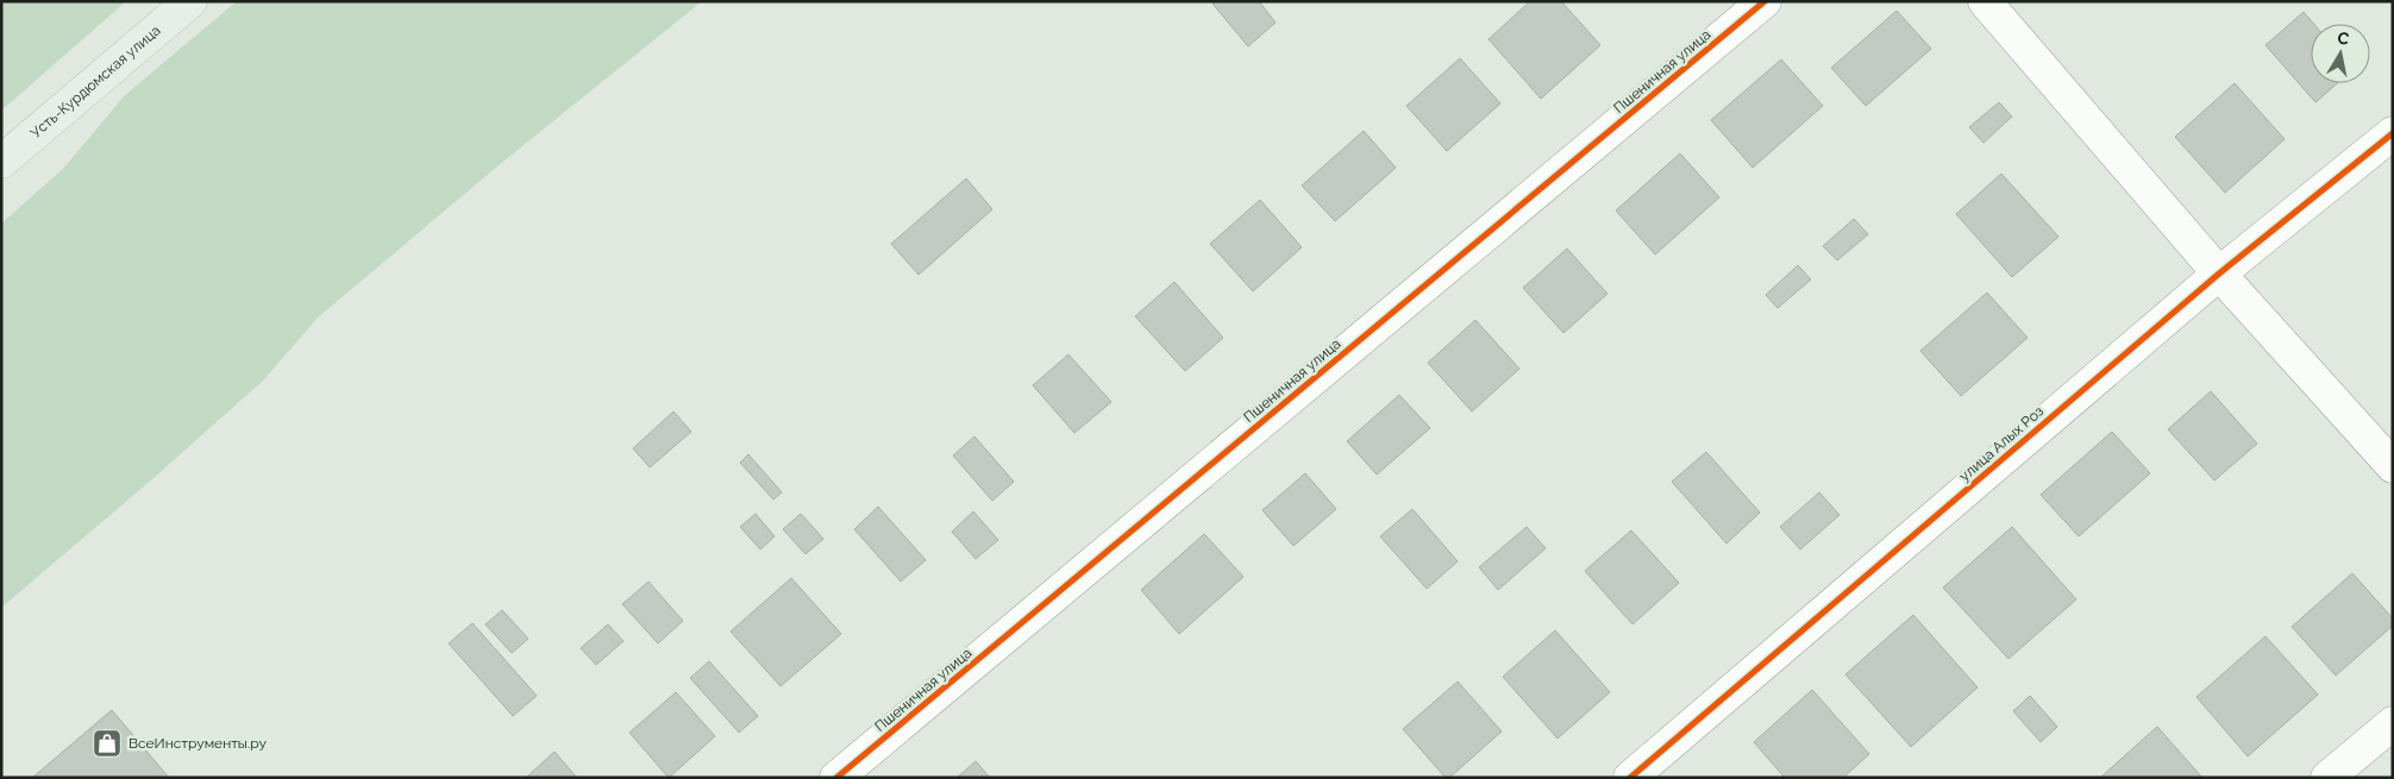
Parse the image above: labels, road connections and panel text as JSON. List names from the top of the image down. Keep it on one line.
{"streets":{"main road":["Усть-Курдюмская улица"],"street":["Пшеничная улица","улица Алых Роз"]},"places":{"shop":["ВсеИнструменты.ру"]},"north":"top"}
